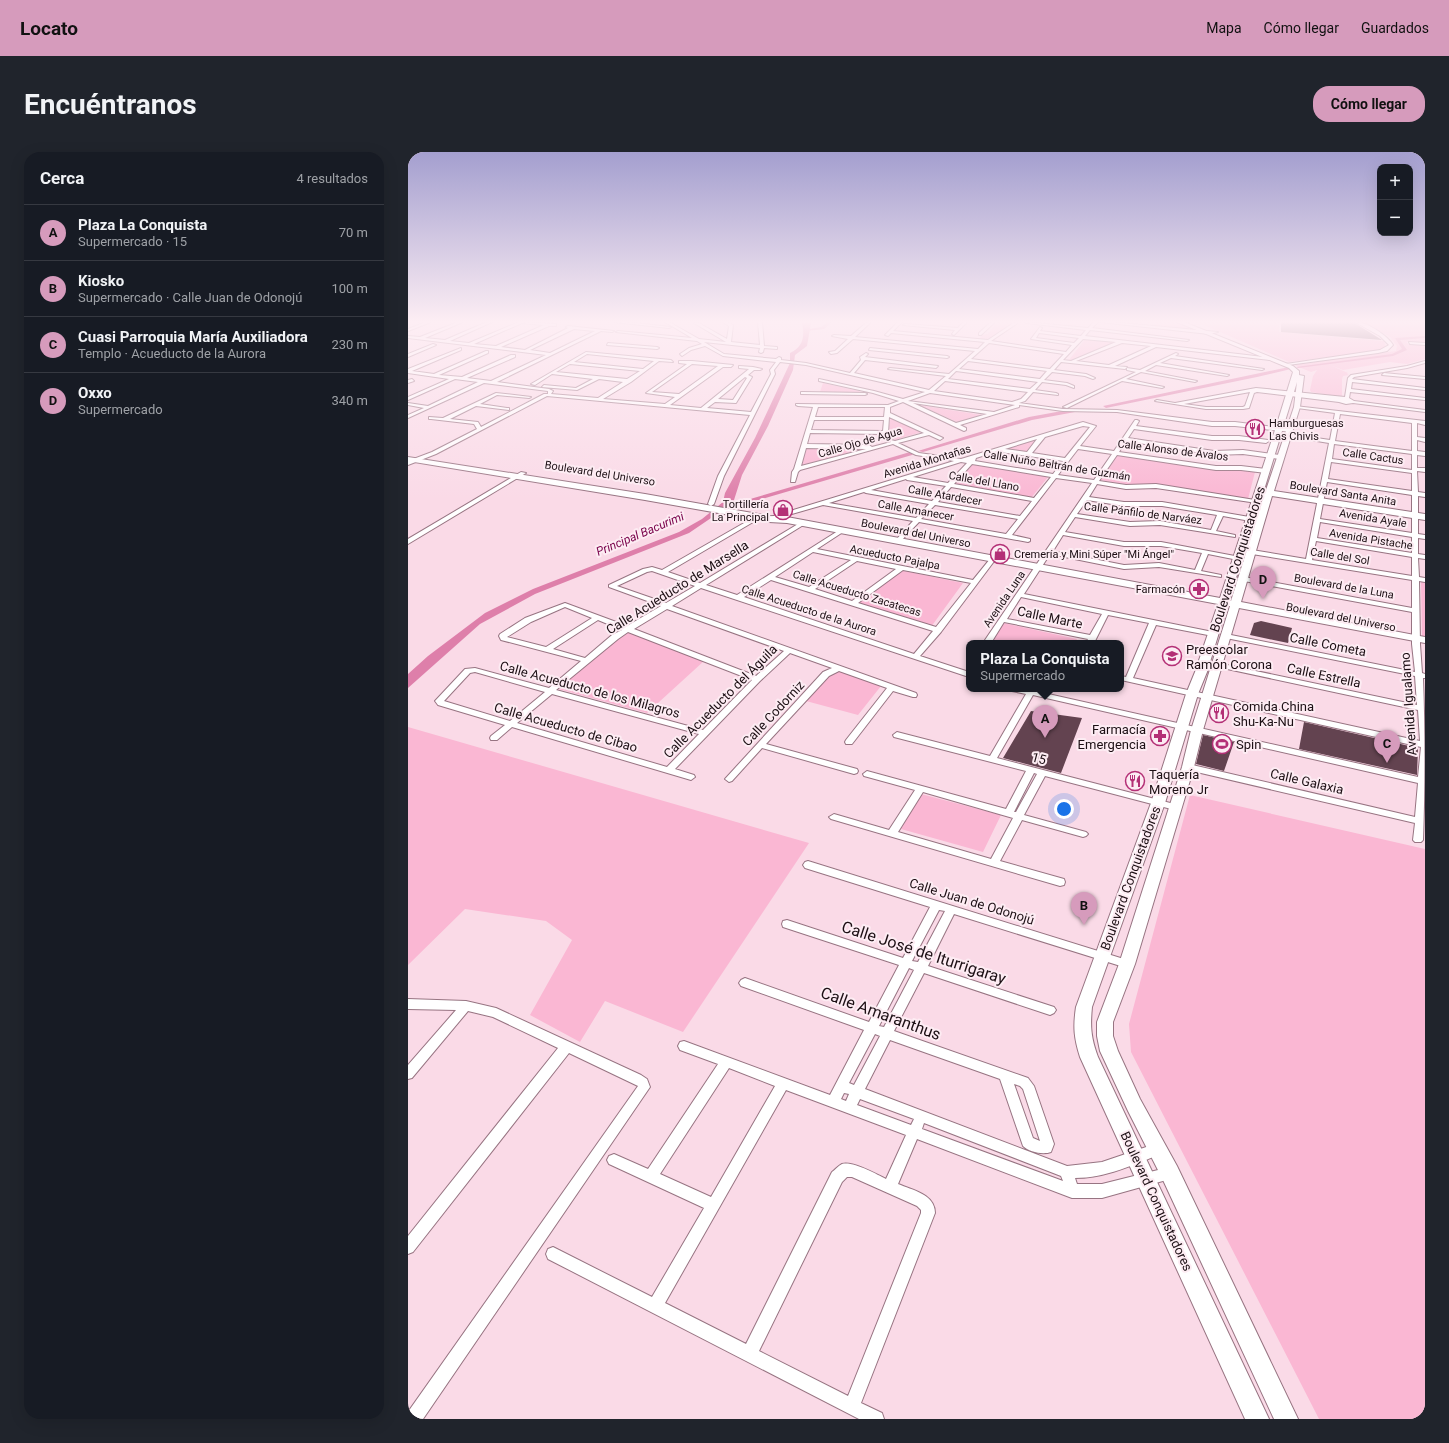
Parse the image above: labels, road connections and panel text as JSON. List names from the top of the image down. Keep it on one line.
{"streets":{"street":["Calle Ojo de Agua","Calle Alonso de Ávalos","Calle Cactus","Avenida Montañas","Calle Nuño Beltrán de Guzmán","Boulevard del Universo","Calle del Llano","Boulevard Santa Anita","Calle Atardecer","Calle Amanecer","Calle Pánfilo de Narváez","Avenida Ayale","Avenida Pistache","Calle del Sol","Acueducto Pajalpa","Boulevard Conquistadores","Boulevard de la Luna","Calle Acueducto de Marsella","Calle Acueducto Zacatecas","Avenida Luna","Calle Acueducto de la Aurora","Calle Marte","Calle Cometa","Calle Estrella","Calle Acueducto de los Milagros","Calle Acueducto del Águila","Avenida Igualamo","Calle Codorniz","Calle Acueducto de Cibao","15","Calle Galaxia","Calle Juan de Odonojú","Calle José de Iturrigaray","Calle Amaranthus"]},"crossings":[["Calle Ojo de Agua","Calle Nuño Beltrán de Guzmán"],["Calle Alonso de Ávalos","Avenida Montañas"],["Calle Alonso de Ávalos","Boulevard Conquistadores"],["Calle Alonso de Ávalos","Avenida Luna"],["Calle Cactus","Avenida Igualamo"],["Avenida Montañas","Calle Nuño Beltrán de Guzmán"],["Avenida Montañas","Boulevard del Universo"],["Avenida Montañas","Calle del Llano"],["Avenida Montañas","Calle Atardecer"],["Avenida Montañas","Calle Amanecer"],["Calle Nuño Beltrán de Guzmán","Boulevard Santa Anita"],["Calle Nuño Beltrán de Guzmán","Boulevard Conquistadores"],["Calle Nuño Beltrán de Guzmán","Avenida Luna"],["Boulevard del Universo","Boulevard Conquistadores"],["Boulevard del Universo","Calle Acueducto de Marsella"],["Boulevard del Universo","Avenida Luna"],["Boulevard del Universo","Avenida Igualamo"],["Boulevard Santa Anita","Boulevard Conquistadores"],["Boulevard Santa Anita","Avenida Igualamo"],["Calle Pánfilo de Narváez","Avenida Luna"],["Avenida Ayale","Avenida Igualamo"],["Avenida Pistache","Avenida Igualamo"],["Calle del Sol","Boulevard Conquistadores"],["Calle del Sol","Avenida Igualamo"],["Boulevard Conquistadores","Boulevard de la Luna"],["Boulevard Conquistadores","Calle Cometa"],["Boulevard Conquistadores","Calle Estrella"],["Boulevard Conquistadores","15"],["Boulevard Conquistadores","Calle Galaxia"],["Boulevard Conquistadores","Calle Juan de Odonojú"],["Boulevard de la Luna","Avenida Igualamo"],["Calle Acueducto de Marsella","Calle Acueducto de la Aurora"],["Calle Acueducto de Marsella","Calle Acueducto de los Milagros"],["Calle Acueducto de Marsella","Calle Acueducto de Cibao"],["Avenida Luna","Calle Marte"],["Avenida Luna","Calle Cometa"],["Calle Cometa","Avenida Igualamo"],["Calle Estrella","Avenida Igualamo"],["Calle Acueducto de los Milagros","Calle Acueducto del Águila"],["Calle Acueducto de los Milagros","Calle Acueducto de Cibao"],["Calle Acueducto del Águila","Calle Acueducto de Cibao"],["Avenida Igualamo","Calle Galaxia"]],"water":["Principal Bacurimi"],"places":{"restaurant":["Hamburguesas Las Chivis","Comida China Shu-Ka-Nu","Taquería Moreno Jr"],"shop":["Tortillería La Principal","Cremería y Mini Súper \"Mi Ángel\""],"pharmacy":["Farmacón","Farmacía Emergencia"],"school or university":["Preescolar Ramón Corona"],"sports":["Spin"]},"page":{"header":"Locato","nav":["Mapa","Cómo llegar","Guardados"],"buttons":"Cómo llegar","title":"Encuéntranos","heading":["Cerca","4 resultados"],"map_buttons":["+","−"],"list":[{"mark":"A","name":"Plaza La Conquista","note":"Supermercado · 15","value":"70 m"},{"mark":"B","name":"Kiosko","note":"Supermercado · Calle Juan de Odonojú","value":"100 m"},{"mark":"C","name":"Cuasi Parroquia María Auxiliadora","note":"Templo · Acueducto de la Aurora","value":"230 m"},{"mark":"D","name":"Oxxo","note":"Supermercado","value":"340 m"}],"pins":["D","A","C","B"],"popup":["Plaza La Conquista","Supermercado"]}}
